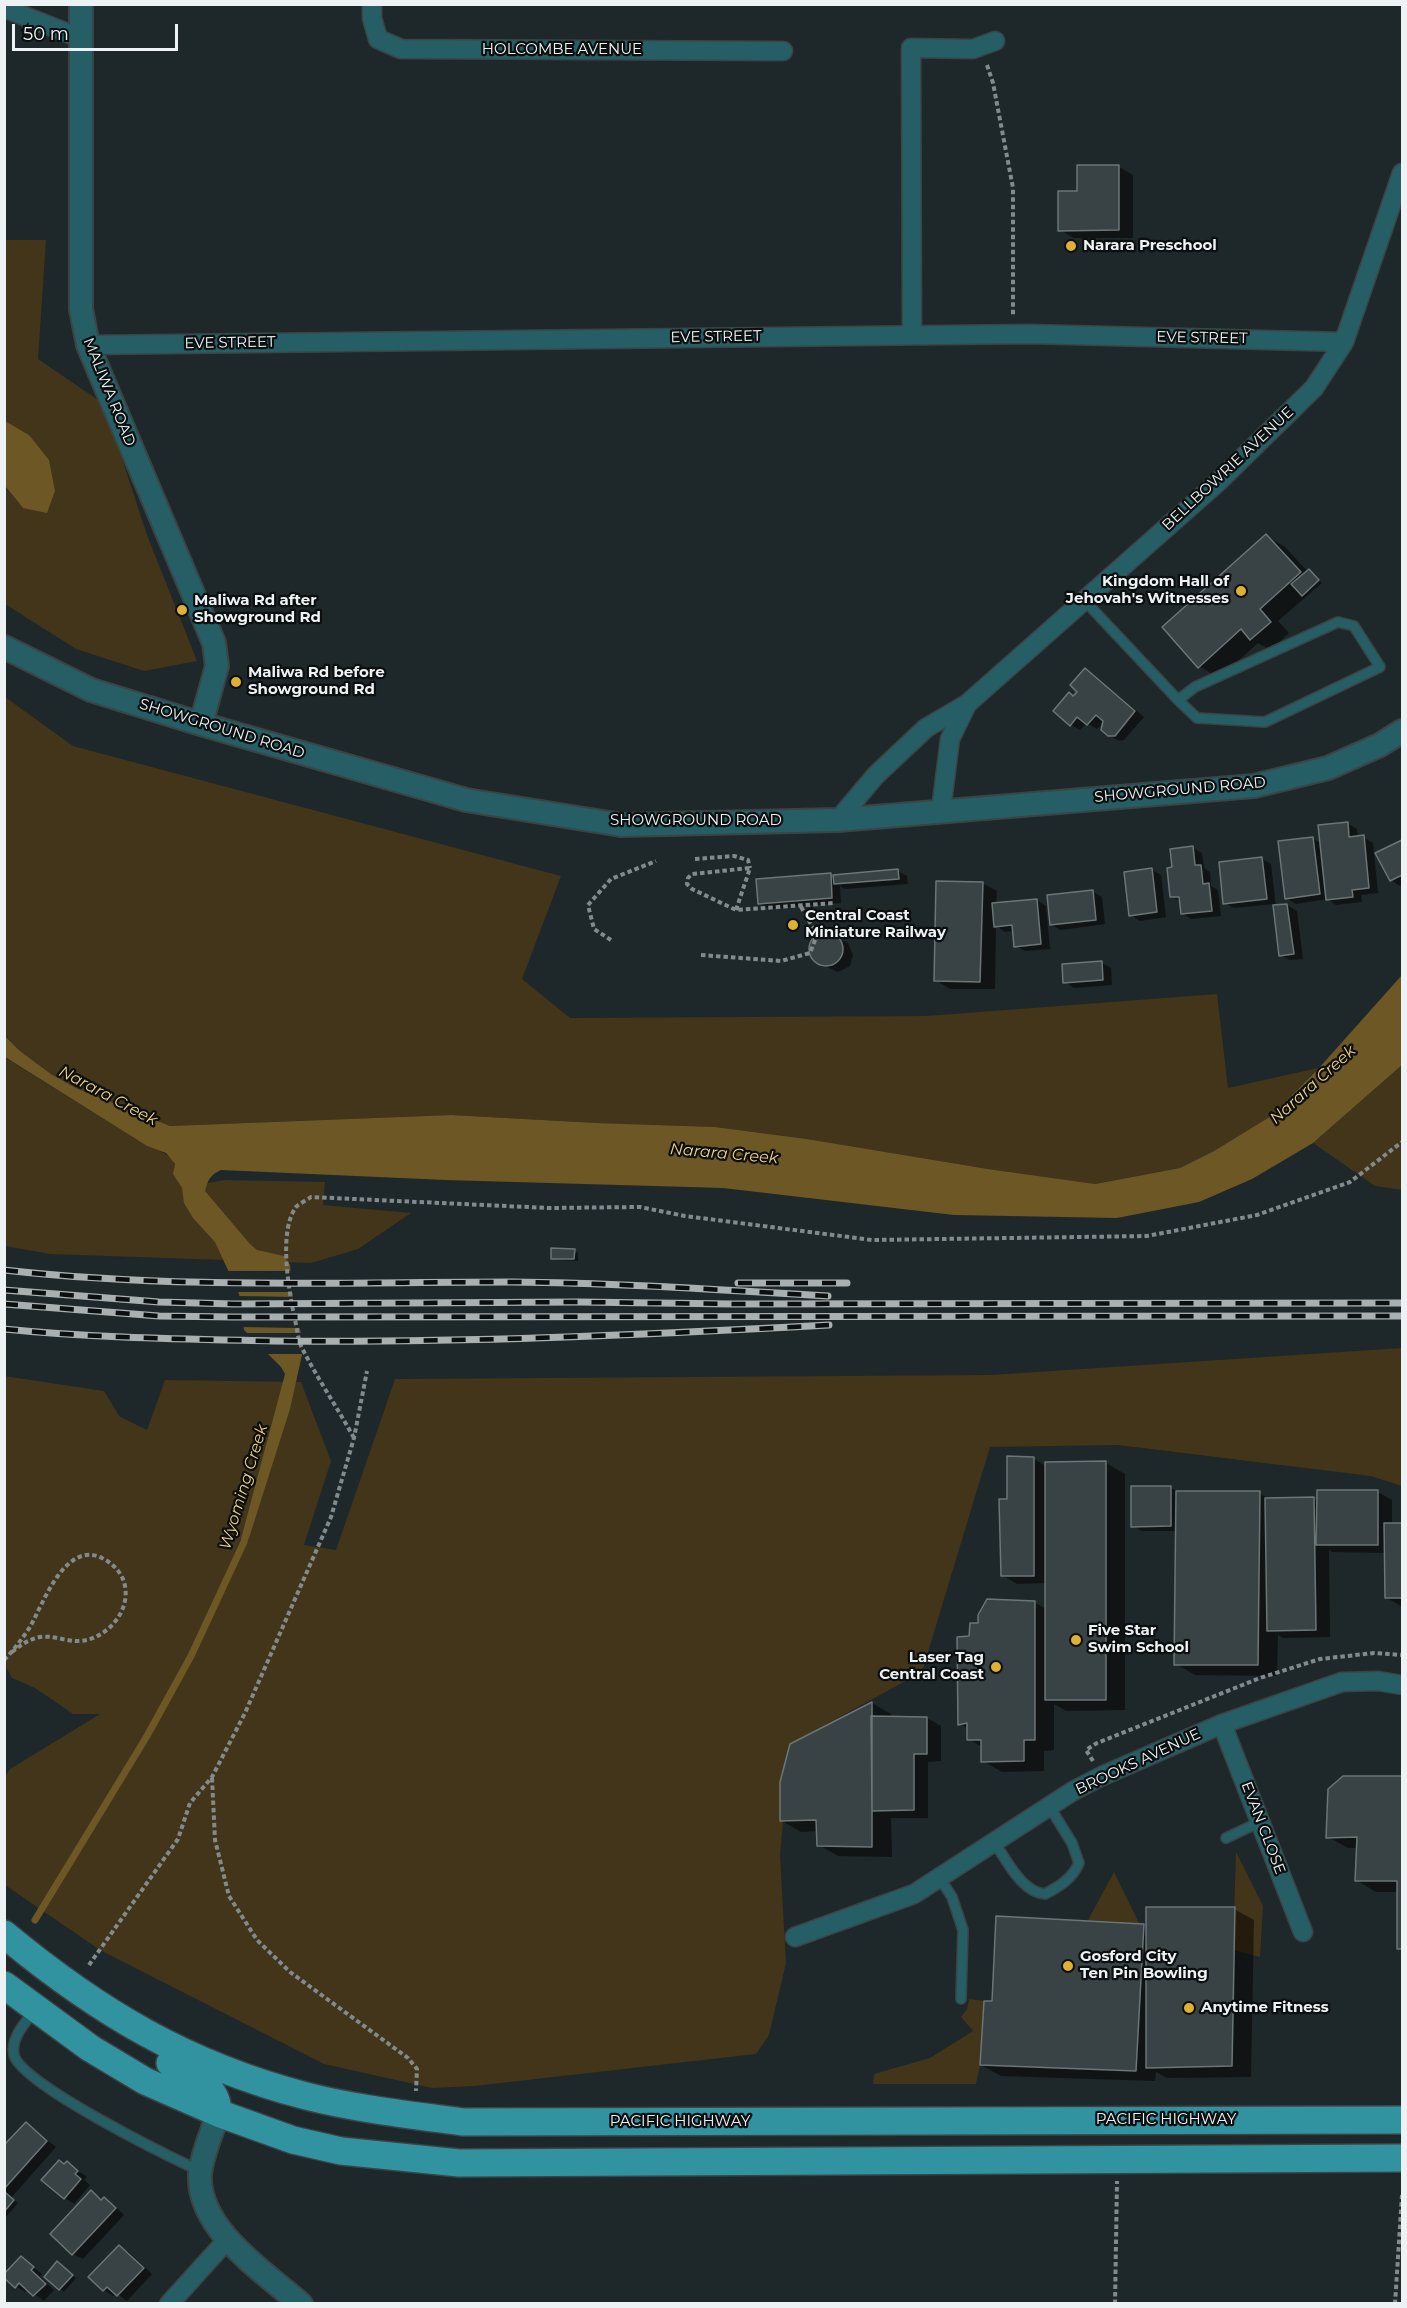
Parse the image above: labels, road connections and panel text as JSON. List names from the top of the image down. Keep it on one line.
{"streets":{"main road":["PACIFIC HIGHWAY"],"street":["HOLCOMBE AVENUE","EVE STREET","MALIWA ROAD","BELLBOWRIE AVENUE","SHOWGROUND ROAD","BROOKS AVENUE","EVAN CLOSE"]},"crossings":[["EVE STREET","MALIWA ROAD"],["EVE STREET","BELLBOWRIE AVENUE"],["MALIWA ROAD","SHOWGROUND ROAD"],["BELLBOWRIE AVENUE","SHOWGROUND ROAD"],["BROOKS AVENUE","EVAN CLOSE"]],"water":["Narara Creek","Wyoming Creek"],"places":["Narara Preschool","Kingdom Hall of Jehovah's Witnesses","Maliwa Rd after Showground Rd","Maliwa Rd before Showground Rd","Central Coast Miniature Railway","Five Star Swim School","Laser Tag Central Coast","Gosford City Ten Pin Bowling","Anytime Fitness"],"scale_bar":"50 m"}
